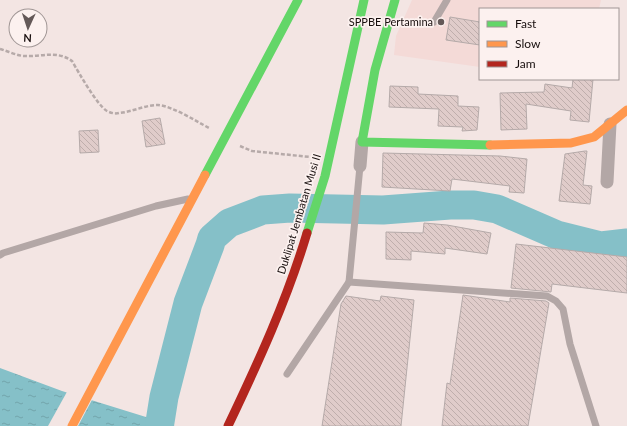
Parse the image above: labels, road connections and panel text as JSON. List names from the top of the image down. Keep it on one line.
{"streets":{"main road":["Duklipat Jembatan Musi II"]},"places":["SPPBE Pertamina"],"legend":["Fast","Slow","Jam"],"north":"bottom"}
